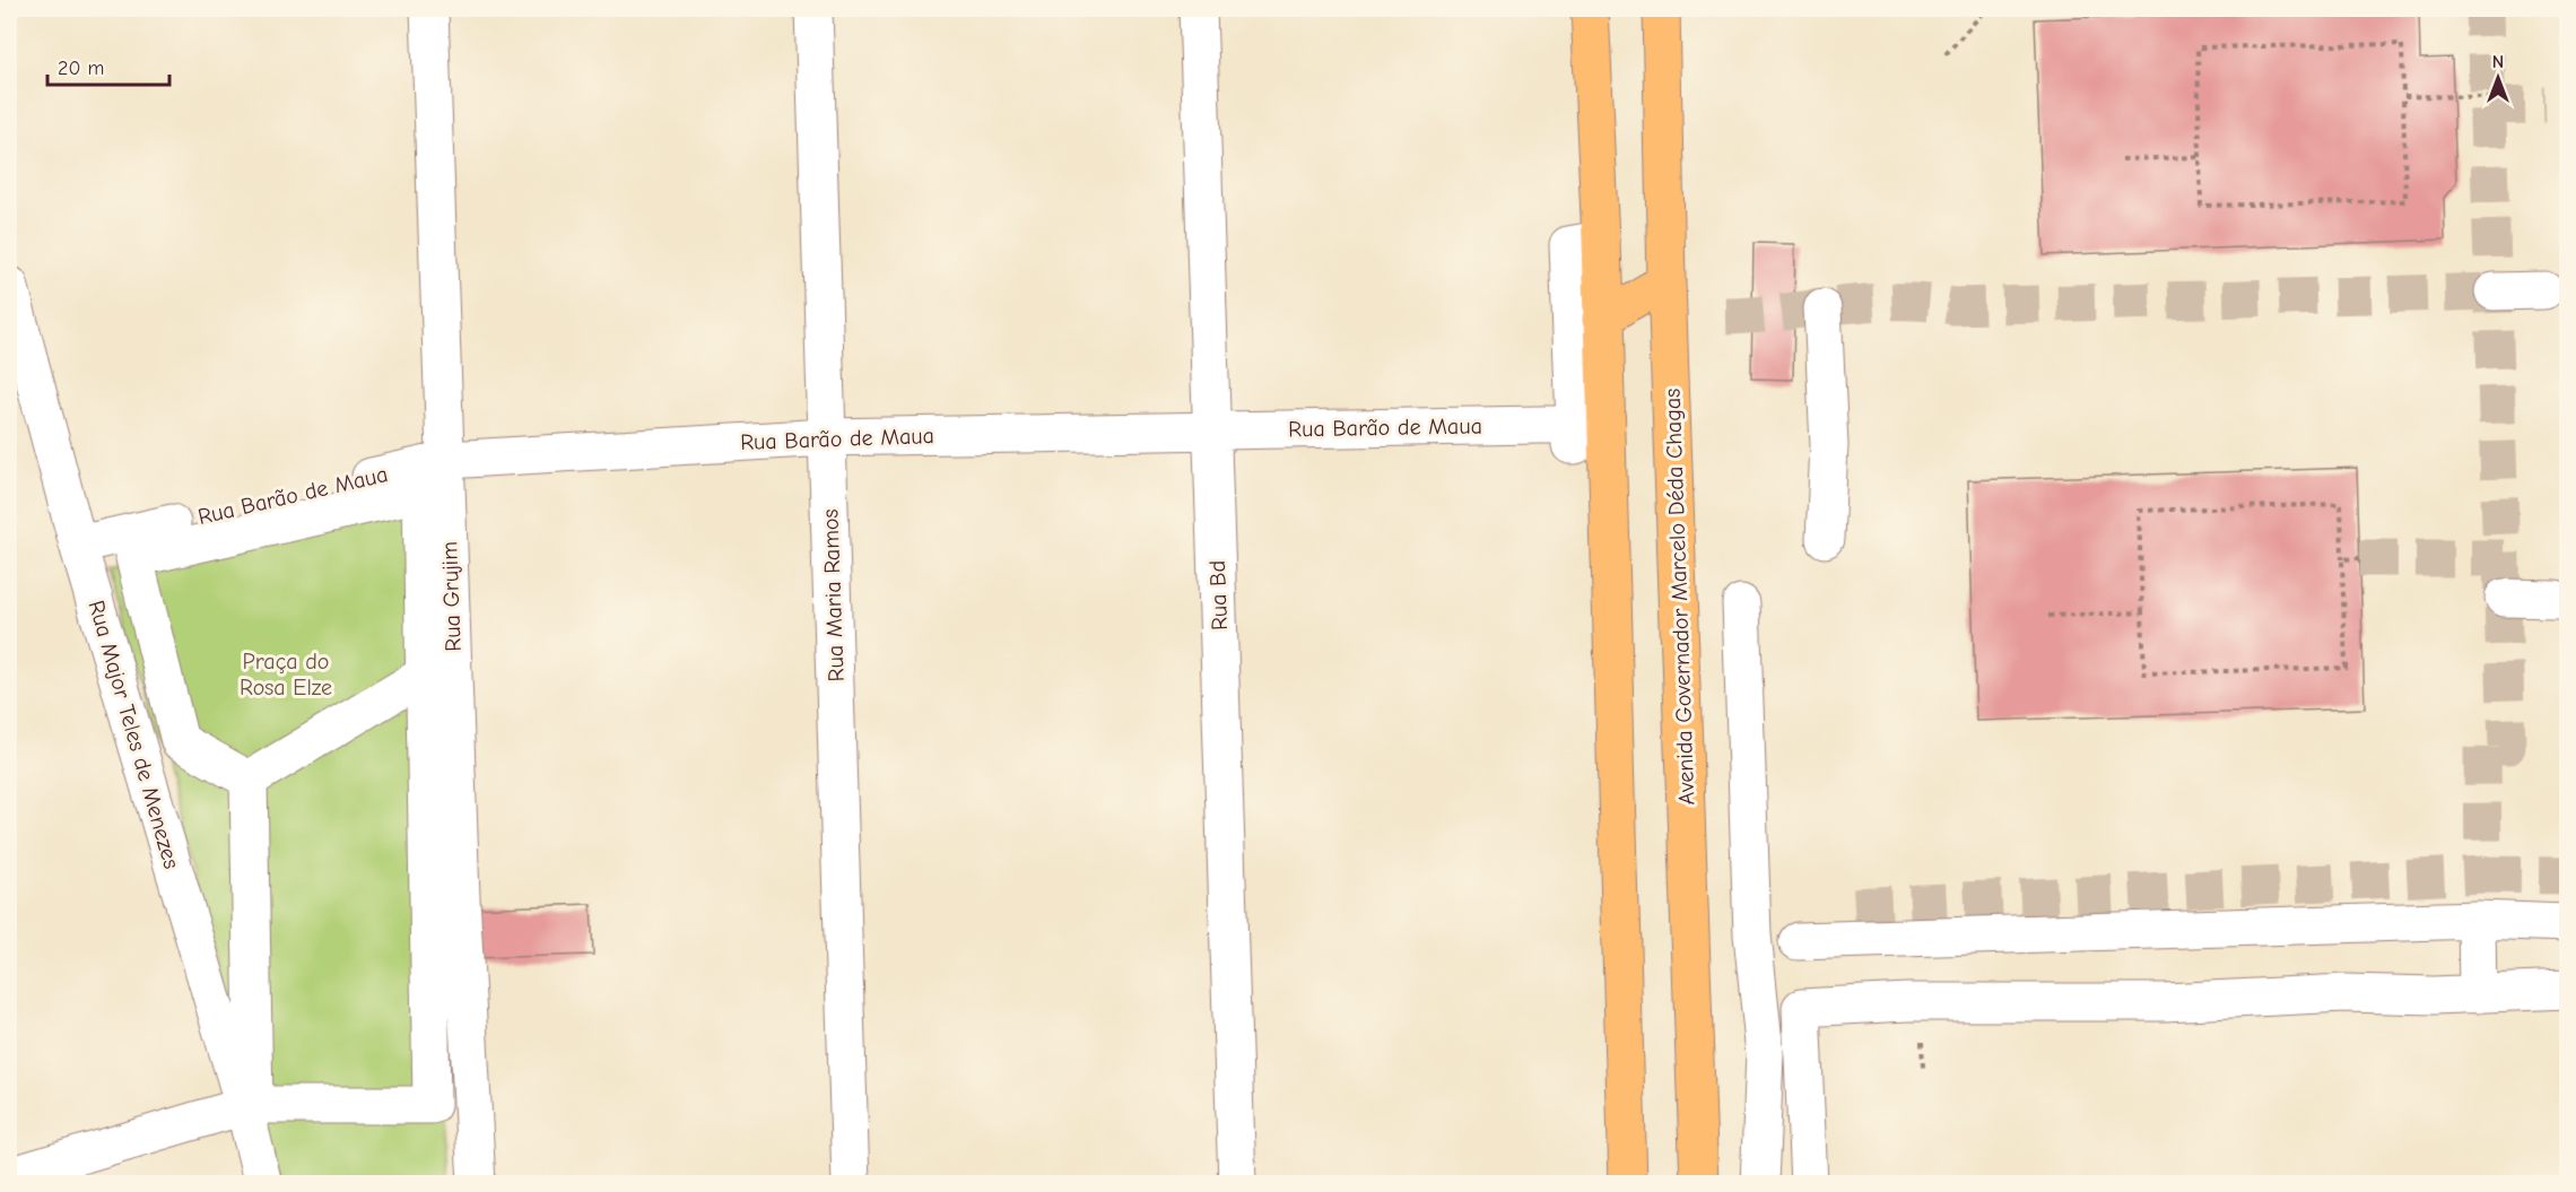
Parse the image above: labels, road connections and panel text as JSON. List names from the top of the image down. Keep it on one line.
{"streets":{"main road":["Avenida Governador Marcelo Déda Chagas"],"street":["Rua Barão de Maua","Rua Maria Ramos","Rua Bd","Rua Grujim","Rua Major Teles de Menezes"]},"crossings":[["Rua Barão de Maua","Rua Maria Ramos"],["Rua Barão de Maua","Rua Bd"],["Rua Barão de Maua","Rua Grujim"],["Rua Barão de Maua","Rua Major Teles de Menezes"]],"parks":["Praça do Rosa Elze"],"scale_bar":"20 m","north":"top"}
